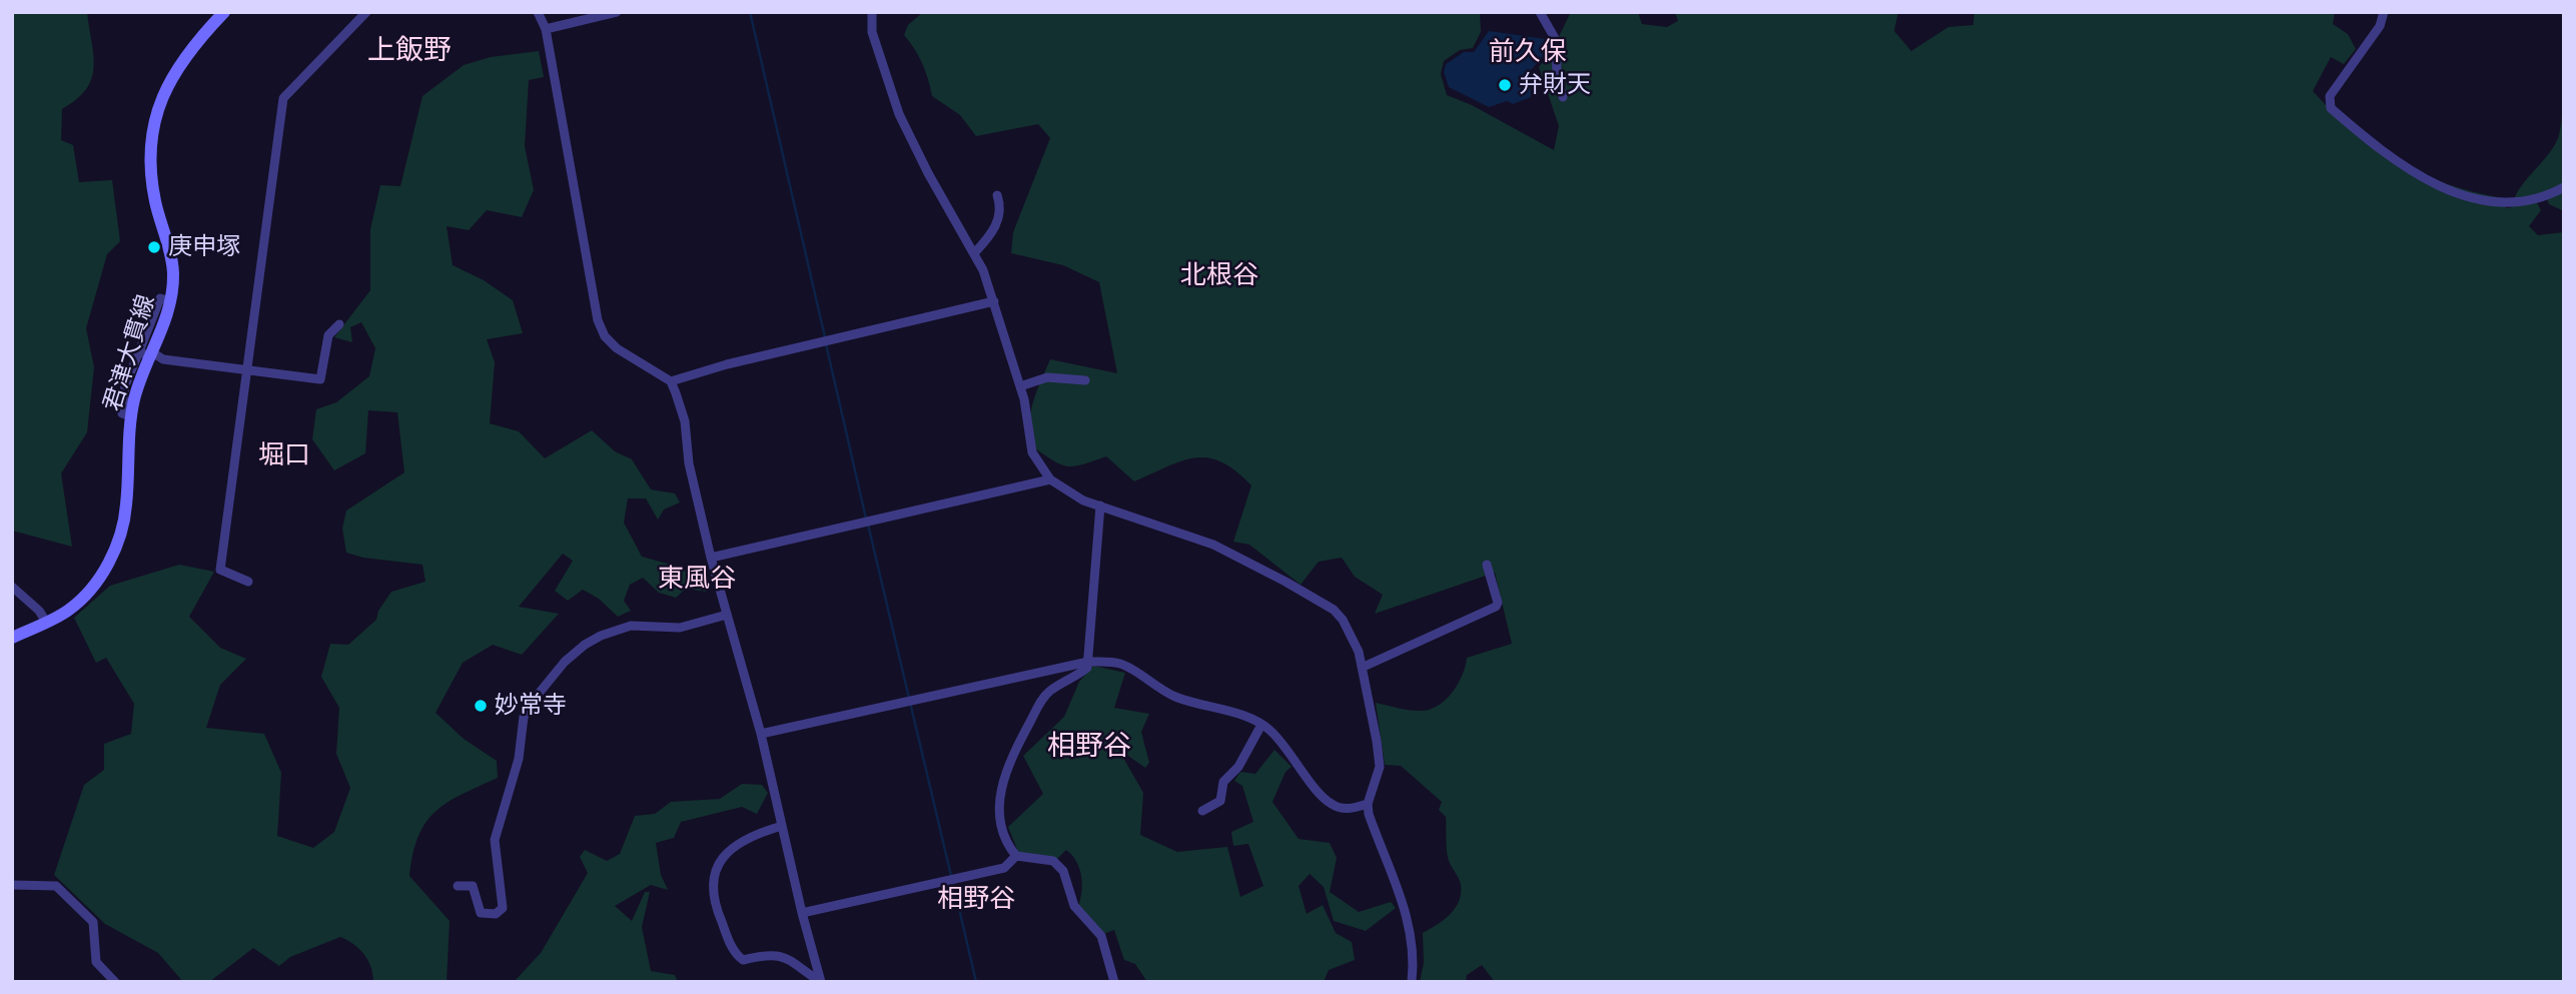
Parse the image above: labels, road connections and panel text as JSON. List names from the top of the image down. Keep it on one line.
{"streets":{"main road":["君津大貫線"]},"districts":["上飯野","前久保","北根谷","堀口","東風谷","相野谷","相野谷"],"places":["弁財天","庚申塚","妙常寺"]}
